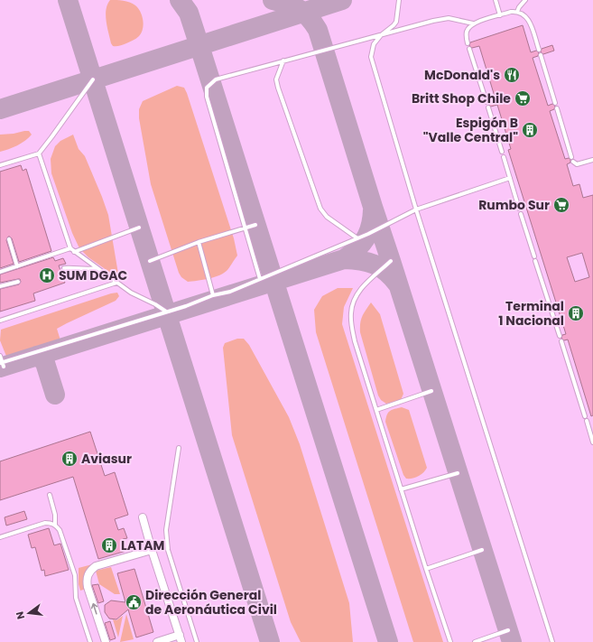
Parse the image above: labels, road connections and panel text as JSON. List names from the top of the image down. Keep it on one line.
{"places":{"restaurant":["McDonald's"],"supermarket":["Britt Shop Chile","Rumbo Sur"],"building":["Espigón B \"Valle Central\"","Terminal 1 Nacional","Aviasur","LATAM"],"hospital":["SUM DGAC"],"public building":["Dirección General de Aeronáutica Civil"]},"north":"left"}
